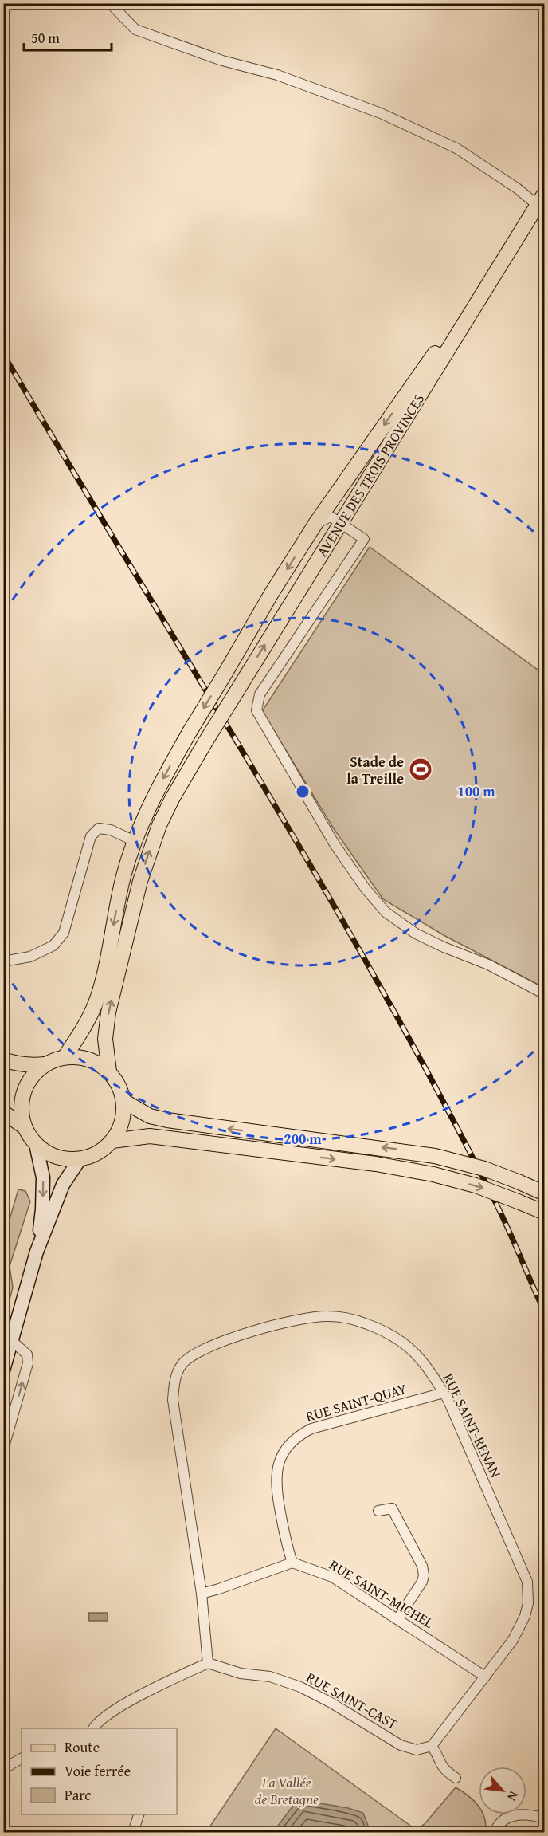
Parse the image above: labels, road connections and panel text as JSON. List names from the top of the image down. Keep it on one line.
{"streets":{"main road":["AVENUE DES TROIS PROVINCES"],"street":["RUE SAINT-QUAY","RUE SAINT-RENAN","RUE SAINT-MICHEL","RUE SAINT-CAST"]},"crossings":[["RUE SAINT-QUAY","RUE SAINT-RENAN"],["RUE SAINT-QUAY","RUE SAINT-MICHEL"],["RUE SAINT-RENAN","RUE SAINT-MICHEL"],["RUE SAINT-RENAN","RUE SAINT-CAST"]],"parks":["La Vallée de Bretagne"],"places":{"sports":["Stade de la Treille"]},"legend":["Route","Voie ferrée","Parc"],"scale_bar":"50 m","north":"bottom right","rings":["100 m","200 m"]}
